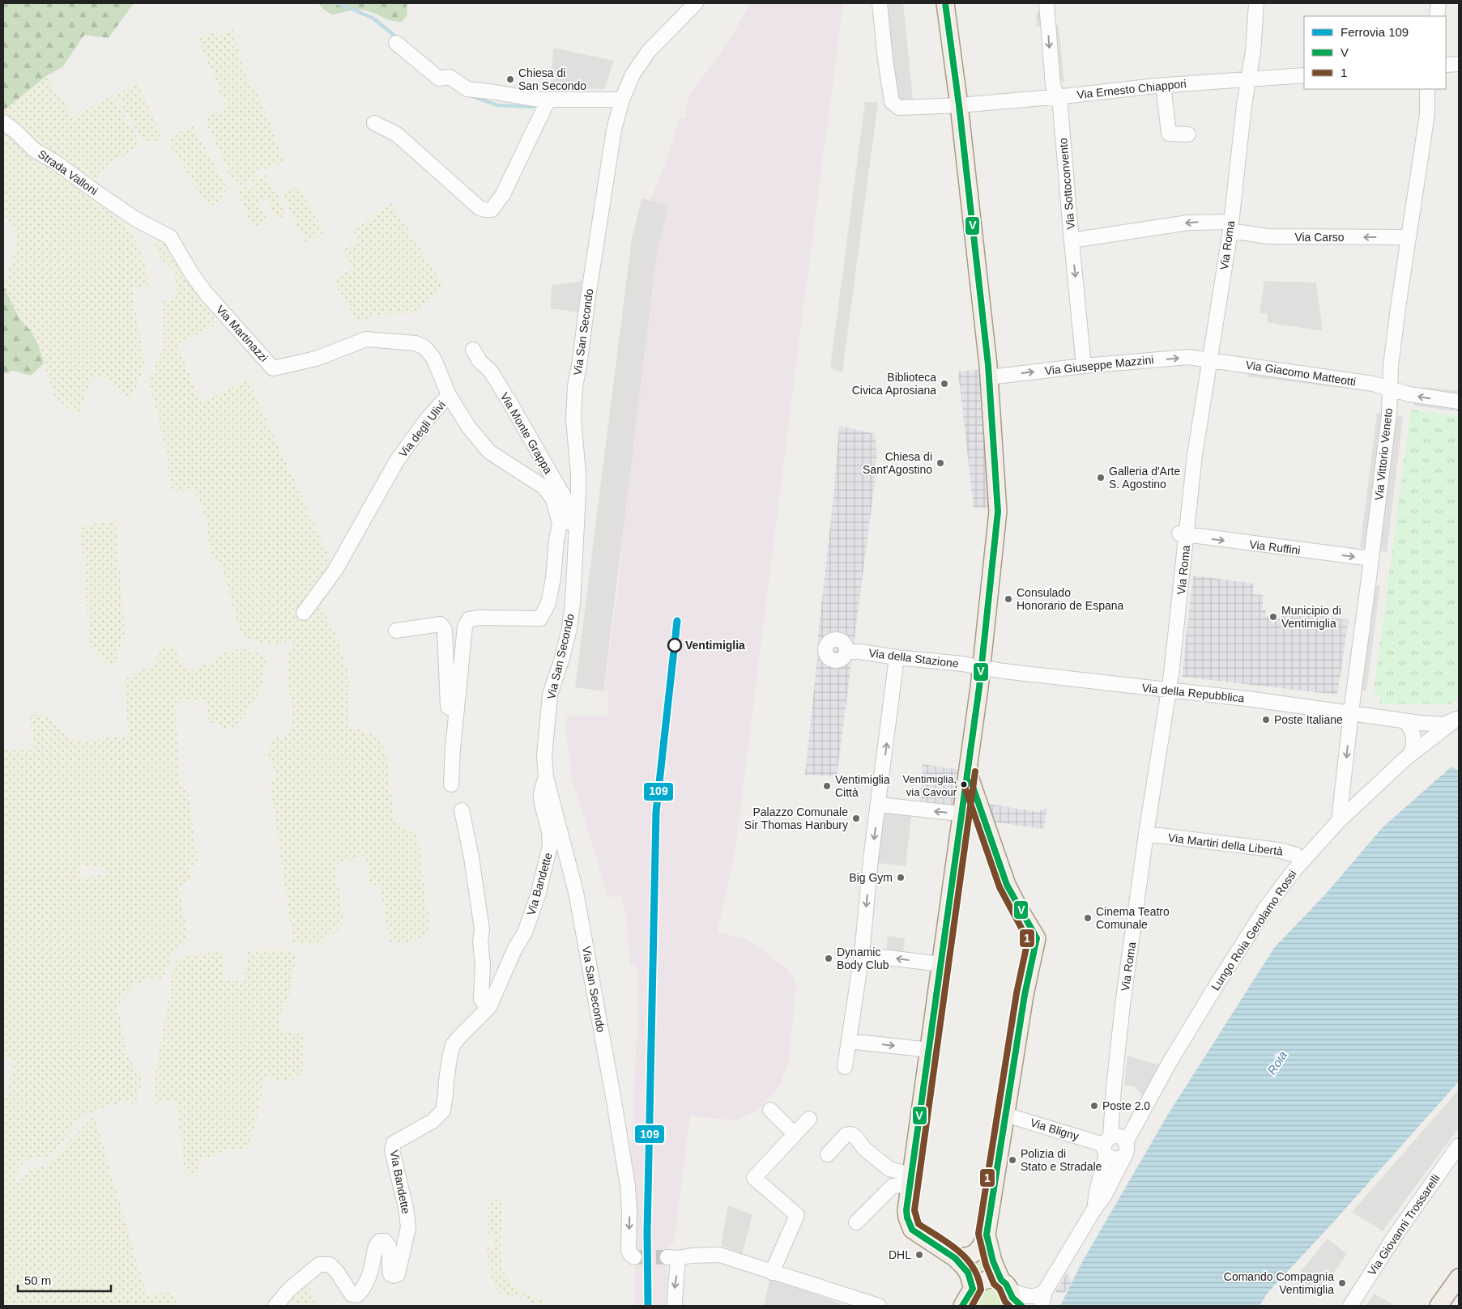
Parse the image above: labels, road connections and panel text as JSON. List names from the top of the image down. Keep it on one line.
{"streets":{"street":["Via Ernesto Chiappori","Strada Valloni","Via Sottoconvento","Via Carso","Via Roma","Via San Secondo","Via Martinazzi","Via Giuseppe Mazzini","Via Giacomo Matteotti","Via degli Ulivi","Via Monte Grappa","Via Vittorio Veneto","Via Ruffini","Via della Stazione","Via della Repubblica","Via Martiri della Libertà","Via Bandette","Lungo Roia Gerolamo Rossi","Via Bligny","Via Giovanni Trossarelli"]},"crossings":[["Via Ernesto Chiappori","Via Sottoconvento"],["Via Ernesto Chiappori","Via Roma"],["Strada Valloni","Via Martinazzi"],["Via Sottoconvento","Via Carso"],["Via Sottoconvento","Via Giuseppe Mazzini"],["Via Carso","Via Roma"],["Via Carso","Via Vittorio Veneto"],["Via Roma","Via Giuseppe Mazzini"],["Via Roma","Via Giacomo Matteotti"],["Via Roma","Via Ruffini"],["Via Roma","Via della Repubblica"],["Via Roma","Via Martiri della Libertà"],["Via Roma","Lungo Roia Gerolamo Rossi"],["Via Roma","Via Bligny"],["Via San Secondo","Via degli Ulivi"],["Via San Secondo","Via Monte Grappa"],["Via San Secondo","Via Bandette"],["Via Martinazzi","Via degli Ulivi"],["Via Giuseppe Mazzini","Via Giacomo Matteotti"],["Via Giacomo Matteotti","Via Vittorio Veneto"],["Via degli Ulivi","Via Monte Grappa"],["Via Vittorio Veneto","Via Ruffini"],["Via Vittorio Veneto","Via della Repubblica"],["Via Vittorio Veneto","Lungo Roia Gerolamo Rossi"],["Via della Stazione","Via della Repubblica"],["Via della Repubblica","Lungo Roia Gerolamo Rossi"],["Via Martiri della Libertà","Lungo Roia Gerolamo Rossi"]],"one_way":["Via Sottoconvento","Via Carso","Via Giuseppe Mazzini","Via Ruffini"],"water":["Roia"],"places":["Chiesa di San Secondo","Biblioteca Civica Aprosiana","Chiesa di Sant'Agostino","Galleria d'Arte S. Agostino","Consulado Honorario de Espana","Municipio di Ventimiglia","Ventimiglia","Poste Italiane","Ventimiglia, via Cavour","Ventimiglia Città","Palazzo Comunale Sir Thomas Hanbury","Big Gym","Cinema Teatro Comunale","Dynamic Body Club","Poste 2.0","Polizia di Stato e Stradale","DHL","Comando Compagnia Ventimiglia"],"lines":["transit line V","rail line 109","transit line 1"],"legend":["Ferrovia 109","V","1"],"scale_bar":"50 m"}
